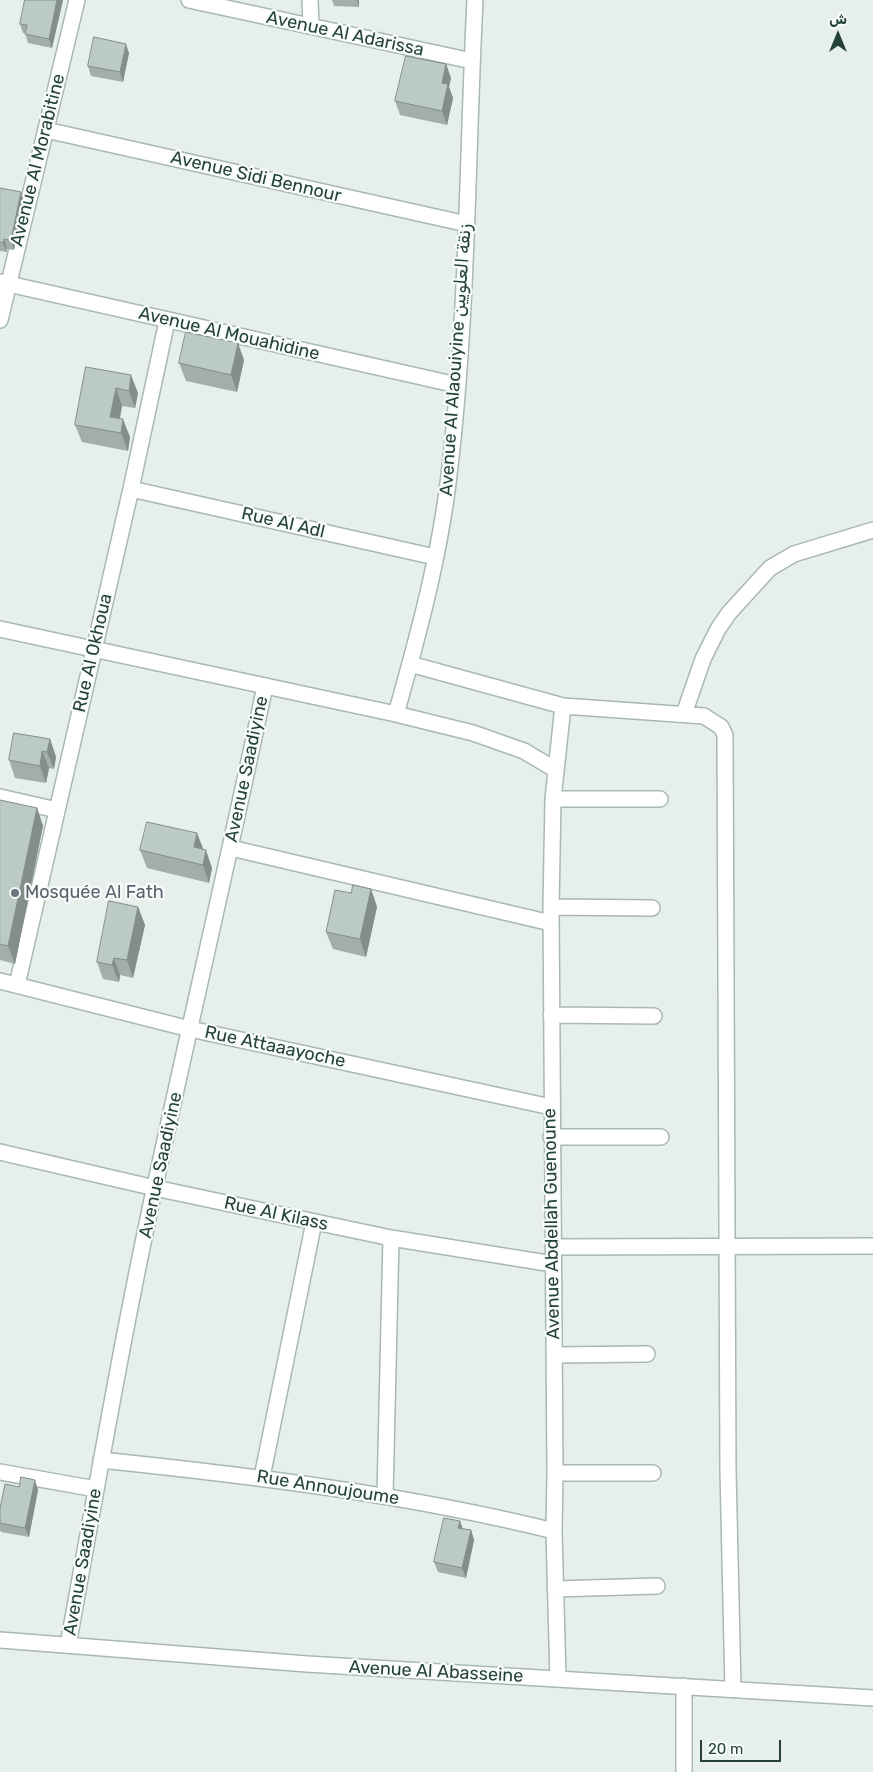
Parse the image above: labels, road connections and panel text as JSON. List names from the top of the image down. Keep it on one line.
{"streets":{"street":["Avenue Al Adarissa","Avenue Al Morabitine","Avenue Sidi Bennour","Avenue Al Mouahidine","Avenue Al Alaouiyine زنقة العلويين","Rue Al Adl","Rue Al Okhoua","Avenue Saadiyine","Rue Attaaayoche","Rue Al Kilass","Avenue Abdellah Guenoune","Rue Annoujoume","Avenue Al Abasseine"]},"crossings":[["Avenue Al Adarissa","Avenue Al Alaouiyine زنقة العلويين"],["Avenue Al Morabitine","Avenue Sidi Bennour"],["Avenue Al Morabitine","Avenue Al Mouahidine"],["Avenue Sidi Bennour","Avenue Al Alaouiyine زنقة العلويين"],["Avenue Al Mouahidine","Avenue Al Alaouiyine زنقة العلويين"],["Avenue Al Mouahidine","Rue Al Okhoua"],["Avenue Al Alaouiyine زنقة العلويين","Rue Al Adl"],["Rue Al Adl","Rue Al Okhoua"],["Rue Al Okhoua","Rue Attaaayoche"],["Avenue Saadiyine","Rue Attaaayoche"],["Avenue Saadiyine","Rue Al Kilass"],["Avenue Saadiyine","Rue Annoujoume"],["Avenue Saadiyine","Avenue Al Abasseine"],["Rue Attaaayoche","Avenue Abdellah Guenoune"],["Rue Al Kilass","Avenue Abdellah Guenoune"],["Avenue Abdellah Guenoune","Rue Annoujoume"],["Avenue Abdellah Guenoune","Avenue Al Abasseine"]],"places":["Mosquée Al Fath"],"scale_bar":"20 m","north":"top"}
